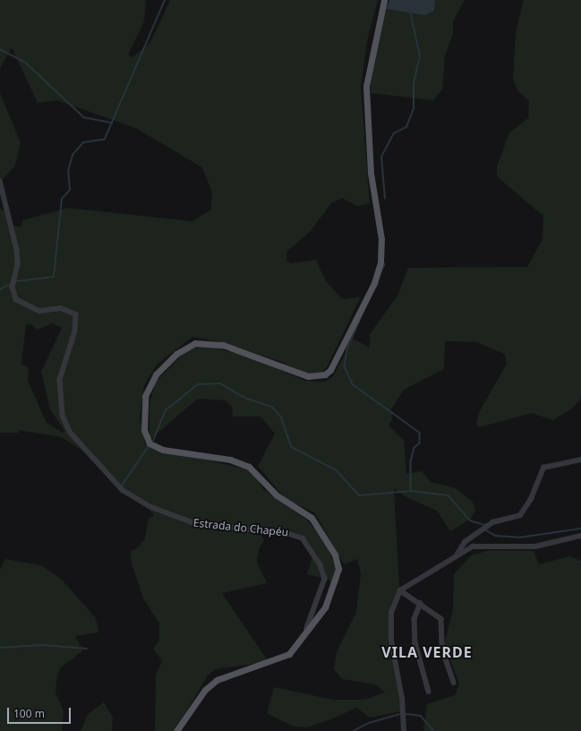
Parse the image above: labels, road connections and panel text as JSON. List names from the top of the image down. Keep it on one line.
{"streets":{"street":["Estrada do Chapéu"]},"districts":["VILA VERDE"],"scale_bar":"100 m"}
